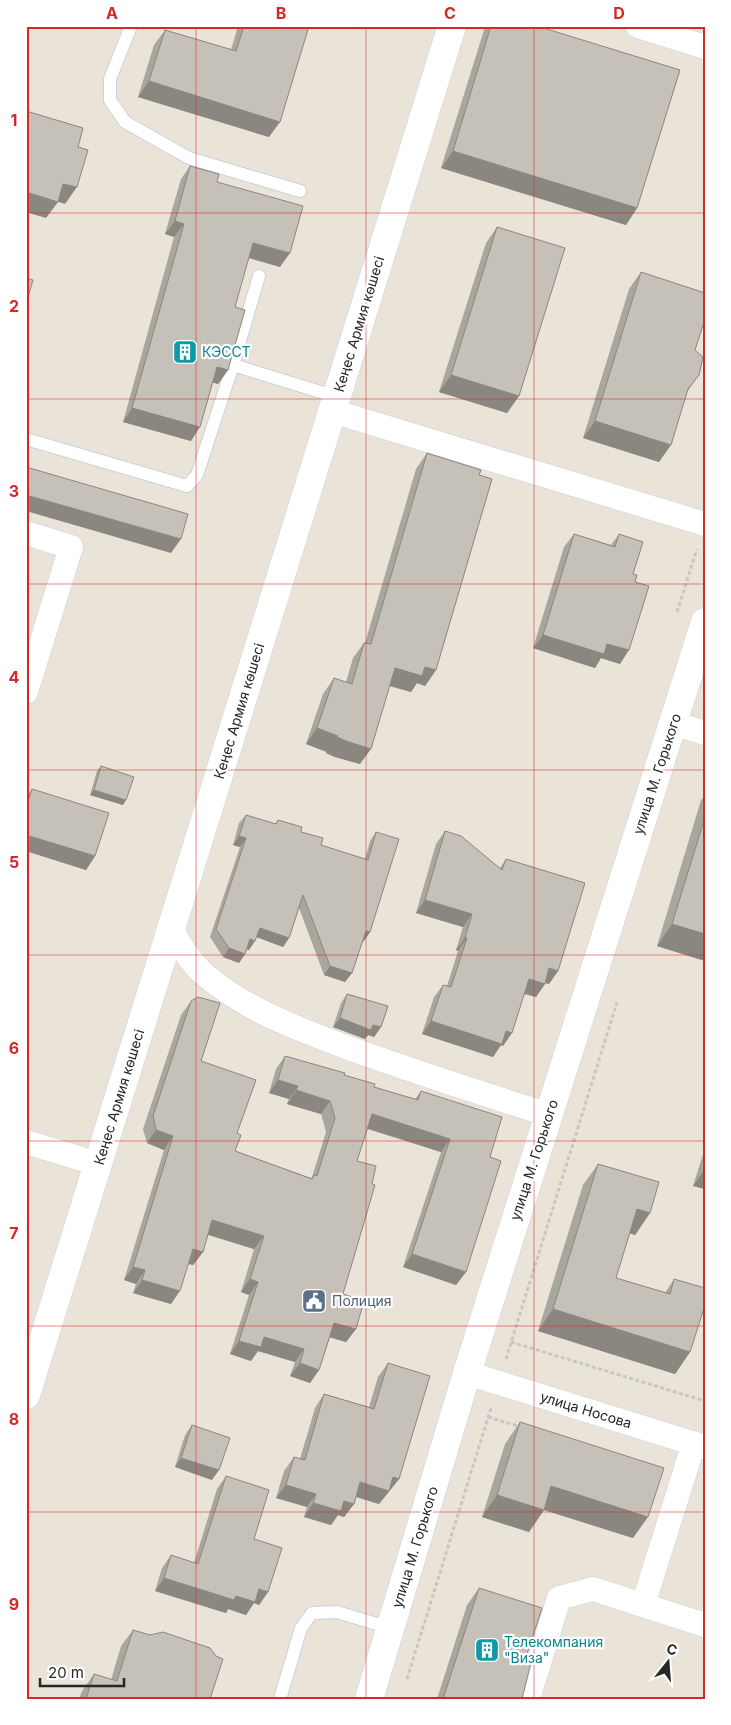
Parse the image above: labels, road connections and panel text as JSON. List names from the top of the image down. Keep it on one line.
{"streets":{"main road":["Кеңес Армия көшесі","улица М. Горького"],"street":["улица Носова"]},"crossings":[["улица М. Горького","улица Носова"]],"places":{"building":["КЭССТ","Телекомпания \"Виза\""],"public building":["Полиция"]},"scale_bar":"20 m","north":"top","grid":{"columns":["A","B","C","D"],"rows":["1","2","3","4","5","6","7","8","9"]}}
